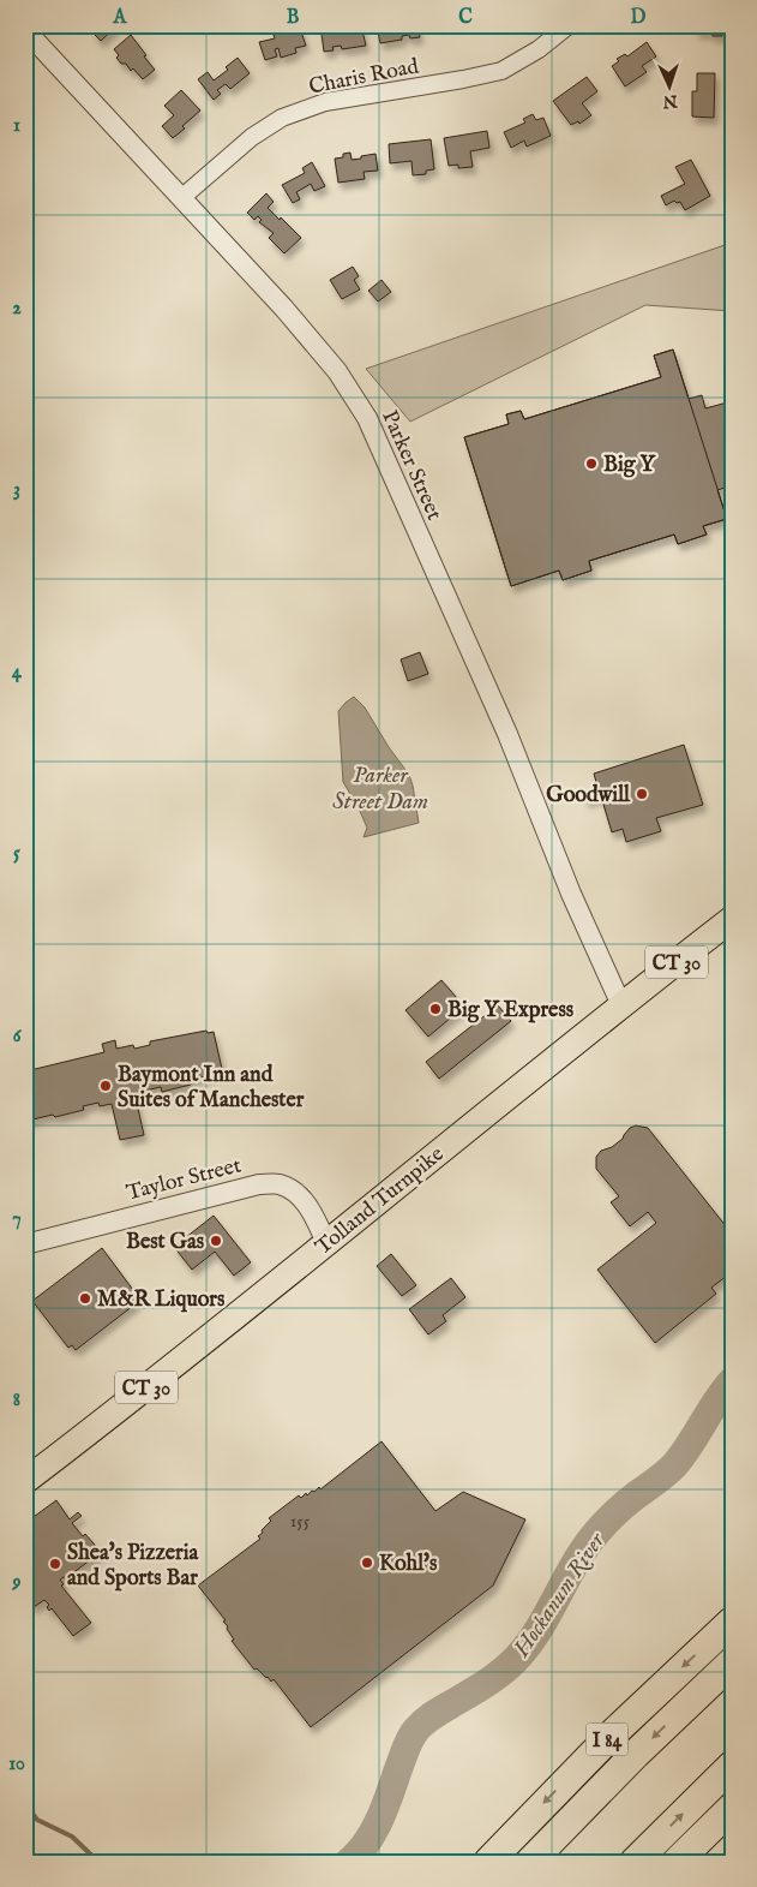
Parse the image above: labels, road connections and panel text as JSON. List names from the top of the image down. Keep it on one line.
{"streets":{"highway":["I 84"],"main road":["CT 30","Tolland Turnpike"],"street":["Charis Road","Parker Street","Taylor Street"]},"crossings":[["Charis Road","Parker Street"],["Parker Street","Tolland Turnpike"],["Taylor Street","Tolland Turnpike"]],"water":["Parker Street Dam","Hockanum River"],"places":["Big Y","Goodwill","Big Y Express","Baymont Inn and Suites of Manchester","Best Gas","M&R Liquors","Kohl's","Shea's Pizzeria and Sports Bar"],"house_numbers":["155"],"north":"bottom","grid":{"columns":["A","B","C","D"],"rows":["1","2","3","4","5","6","7","8","9","10"]}}
